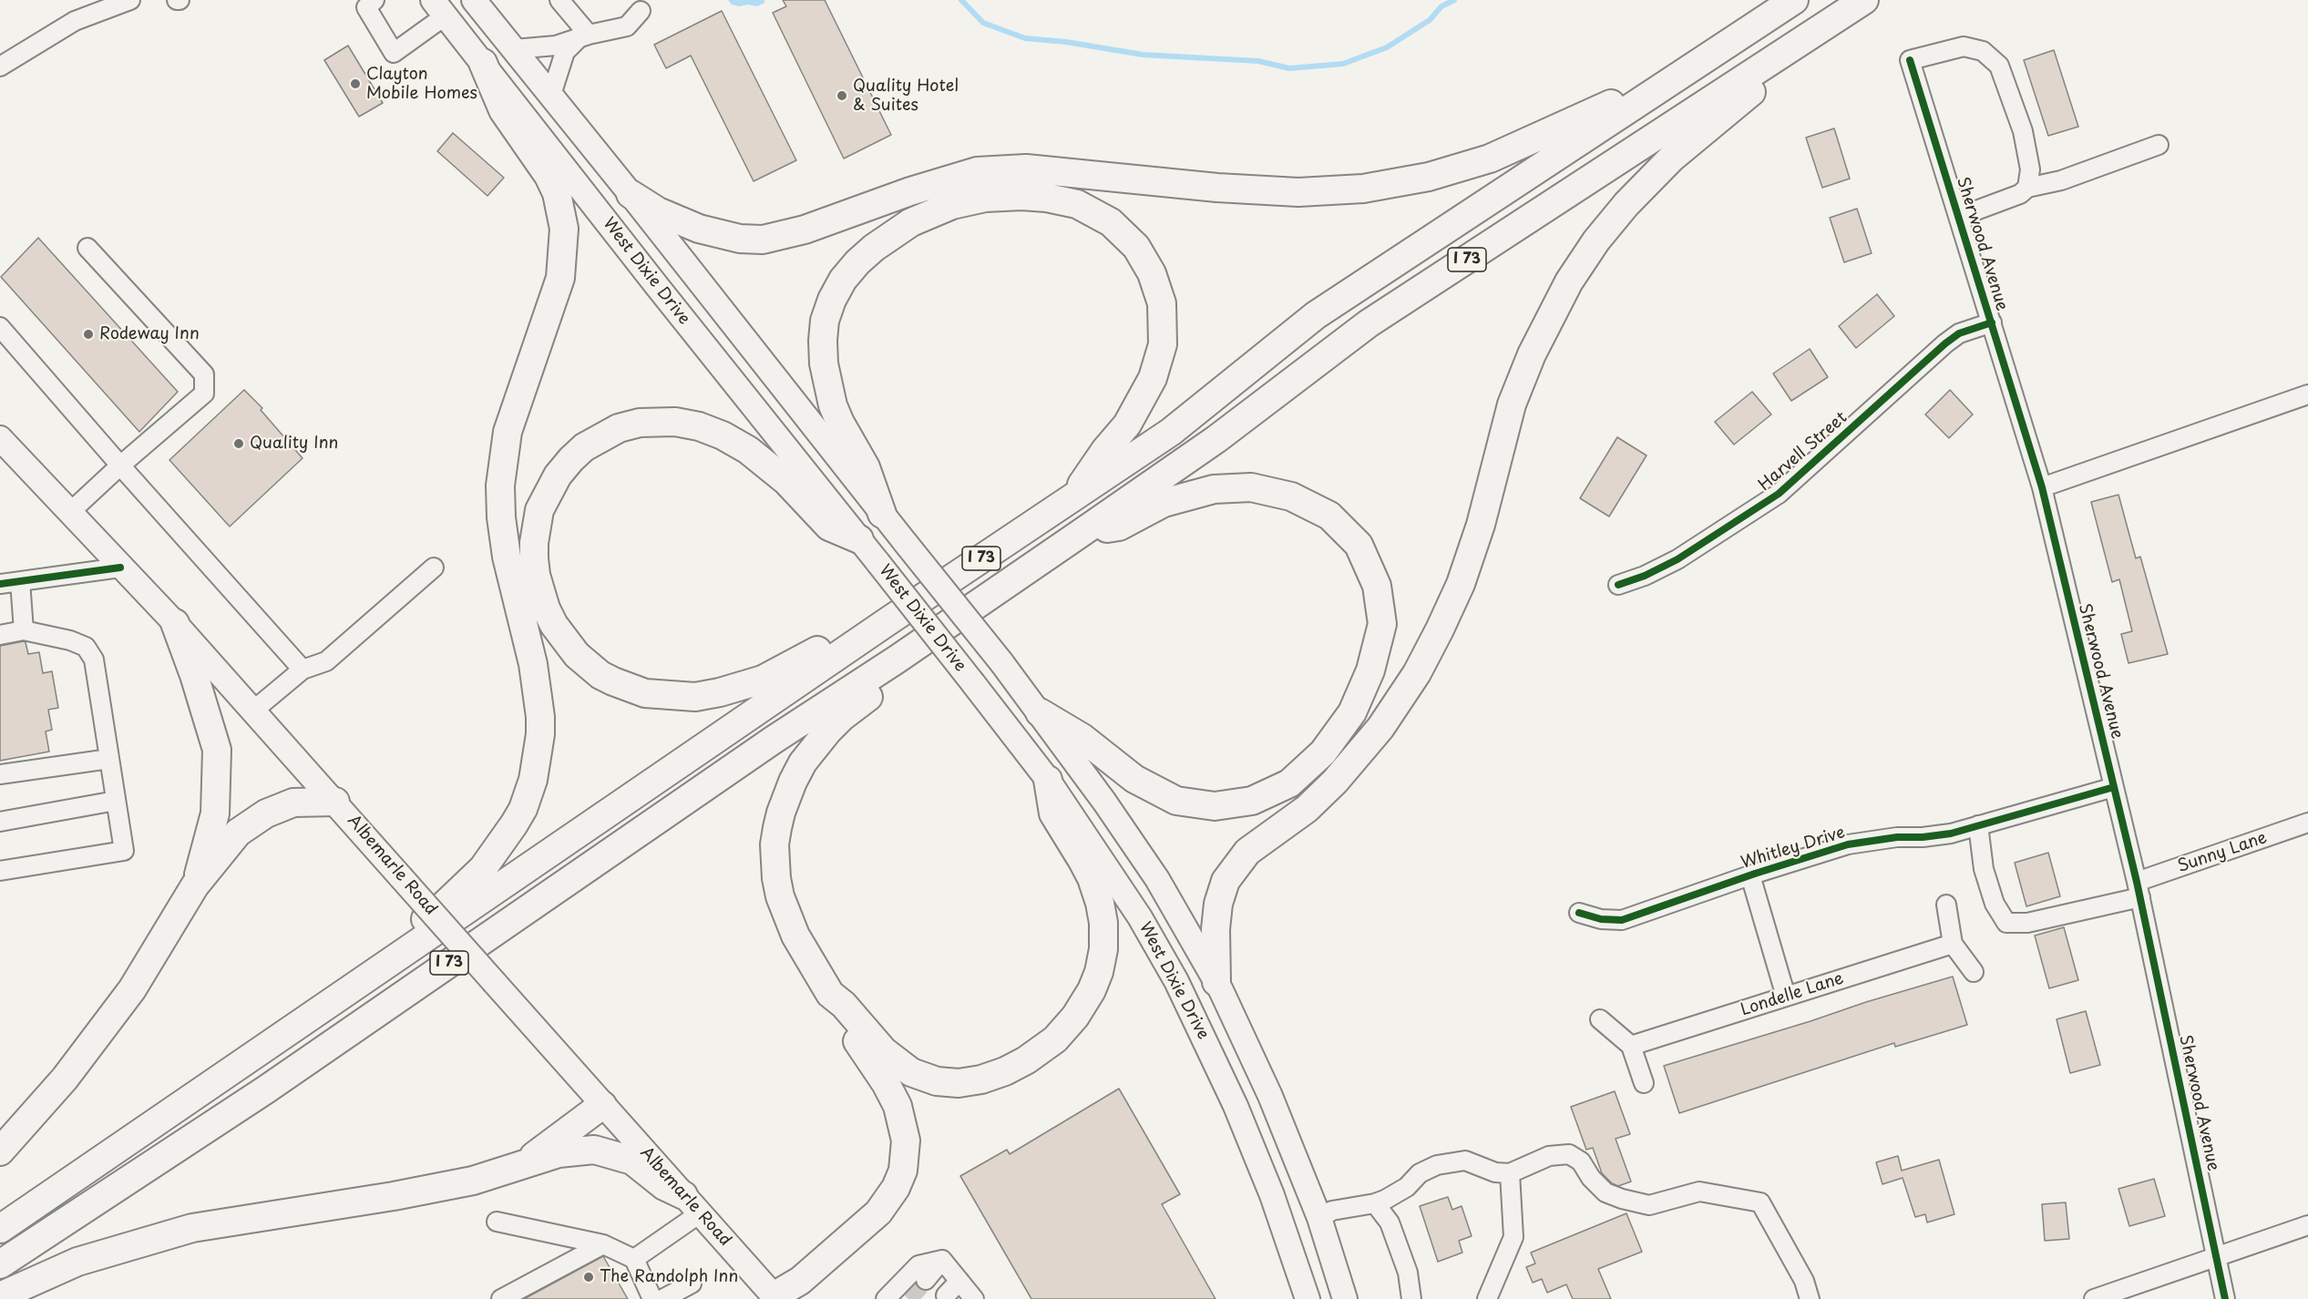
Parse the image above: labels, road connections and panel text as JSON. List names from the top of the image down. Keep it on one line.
{"streets":{"highway":["I 73"],"main road":["West Dixie Drive","Albemarle Road"],"street":["Sherwood Avenue","Harvell Street","Whitley Drive","Sunny Lane","Londelle Lane"]},"crossings":[["Sherwood Avenue","Harvell Street"],["Sherwood Avenue","Whitley Drive"],["Sherwood Avenue","Sunny Lane"],["Whitley Drive","Sunny Lane"]],"places":["Clayton Mobile Homes","Quality Hotel & Suites","Rodeway Inn","Quality Inn","The Randolph Inn"]}
